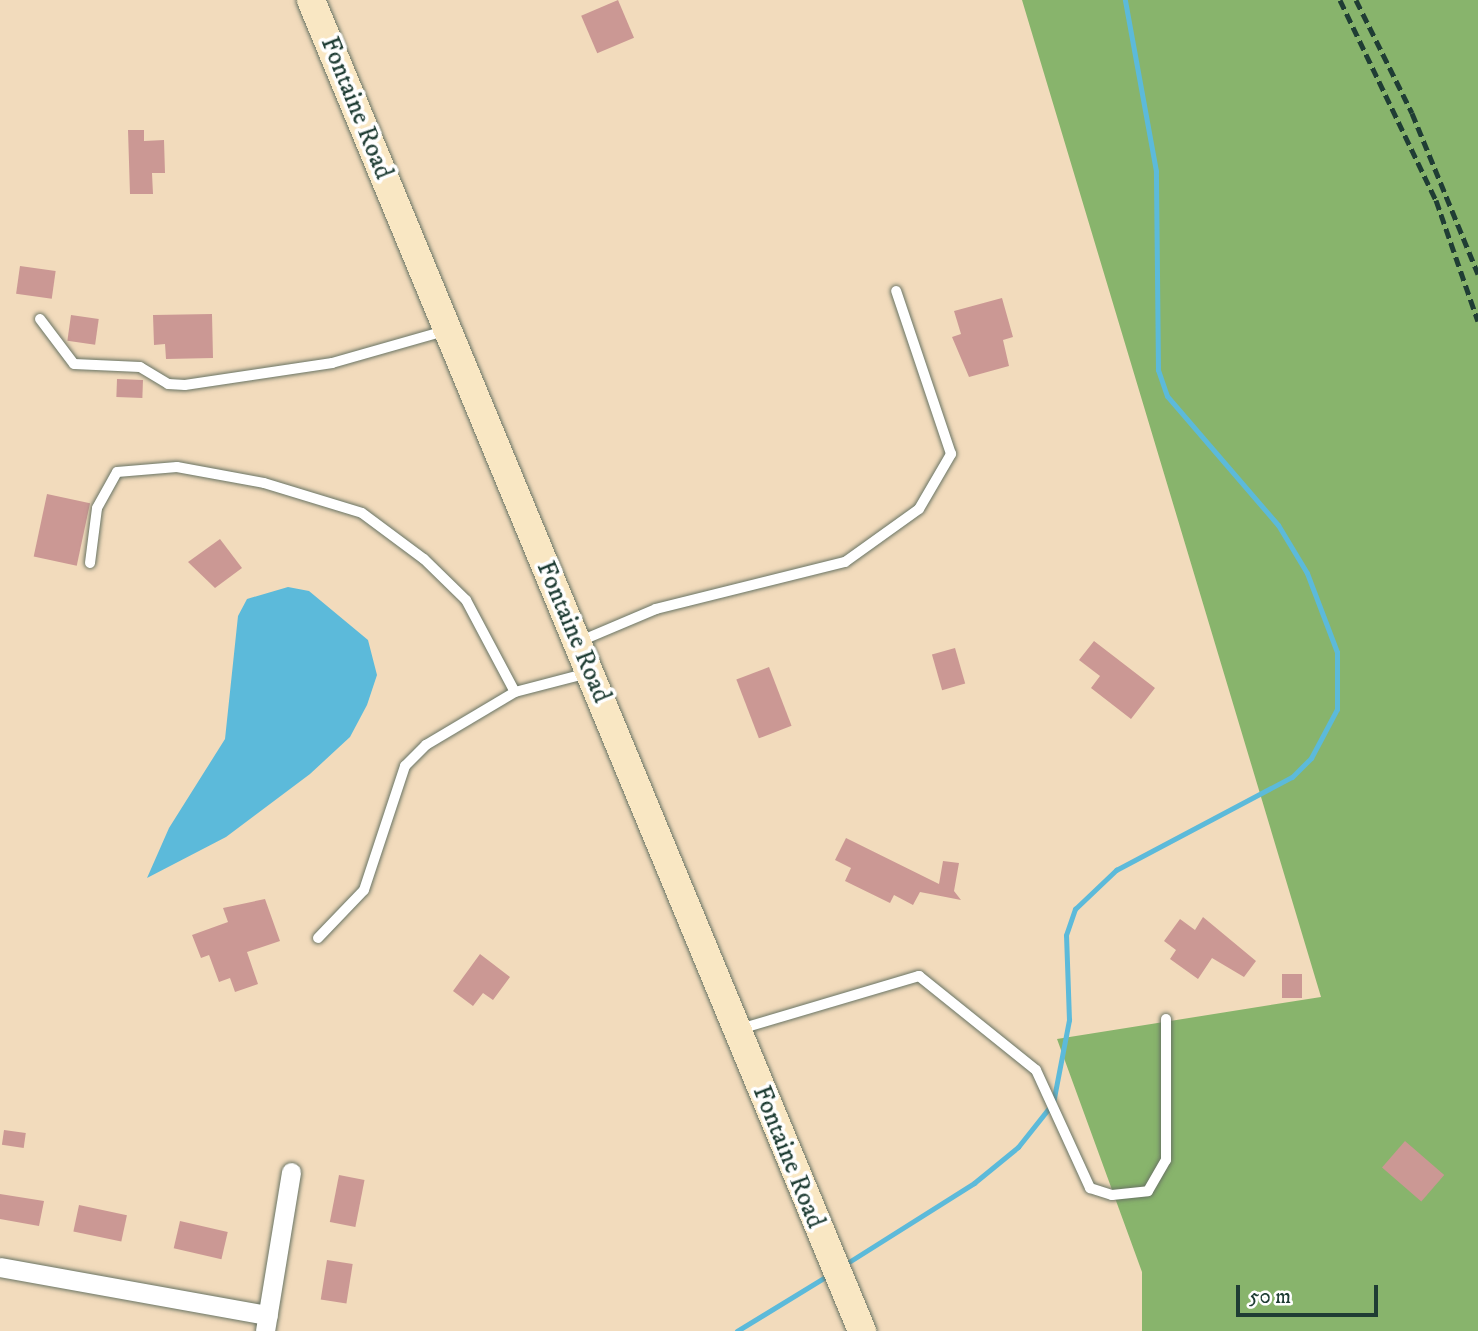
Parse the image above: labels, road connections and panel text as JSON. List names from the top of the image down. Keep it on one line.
{"streets":{"main road":["Fontaine Road"]},"scale_bar":"50 m"}
